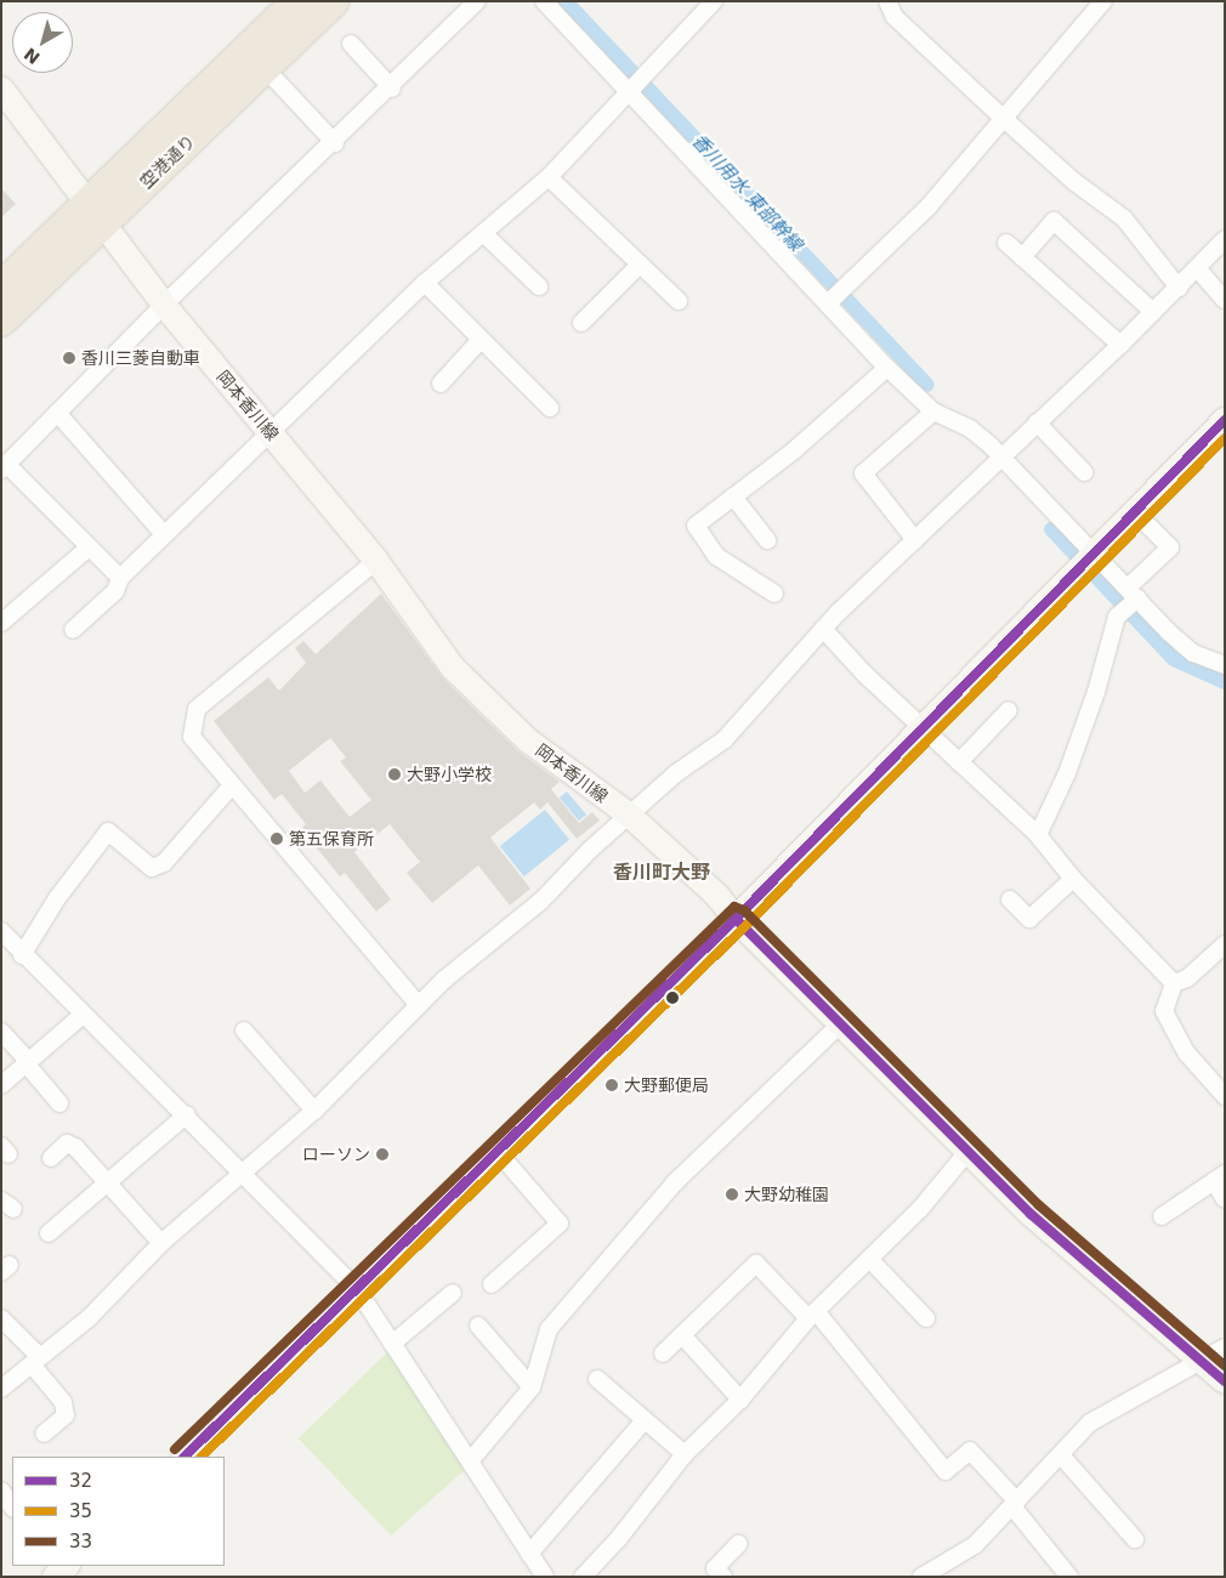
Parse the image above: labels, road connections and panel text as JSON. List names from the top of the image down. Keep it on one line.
{"streets":{"highway":["空港通り"],"main road":["岡本香川線"]},"crossings":[["空港通り","岡本香川線"]],"districts":["香川町大野"],"water":["香川用水 東部幹線"],"places":["香川三菱自動車","大野小学校","第五保育所","大野郵便局","ローソン","大野幼稚園"],"lines":["transit line 32","transit line 35","transit line 33"],"legend":["32","35","33"],"north":"bottom left"}
